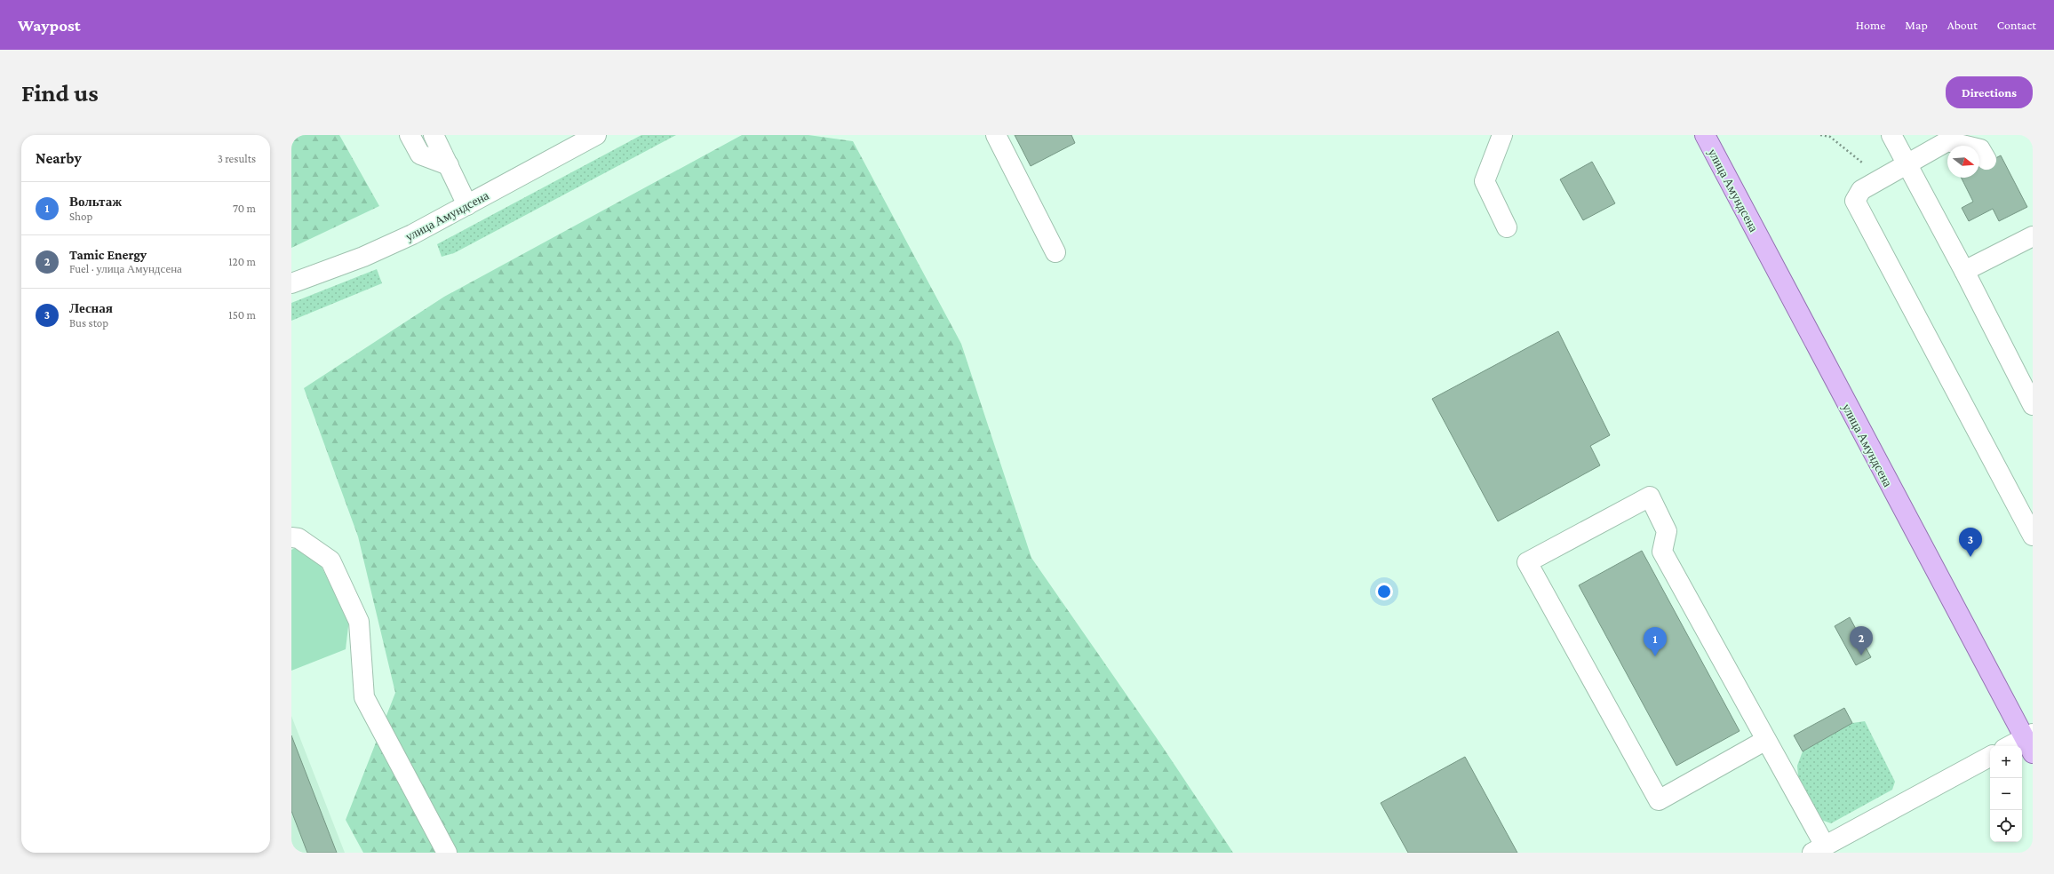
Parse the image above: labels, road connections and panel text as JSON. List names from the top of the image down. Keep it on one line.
{"streets":{"main road":["улица Амундсена"]},"north":"right","page":{"header":"Waypost","nav":["Home","Map","About","Contact"],"buttons":"Directions","title":"Find us","heading":["Nearby","3 results"],"list":[{"mark":"1","name":"Вольтаж","note":"Shop","value":"70 m"},{"mark":"2","name":"Tamic Energy","note":"Fuel · улица Амундсена","value":"120 m"},{"mark":"3","name":"Лесная","note":"Bus stop","value":"150 m"}],"pins":["3","2","1"],"map_buttons":["+","−"]}}
